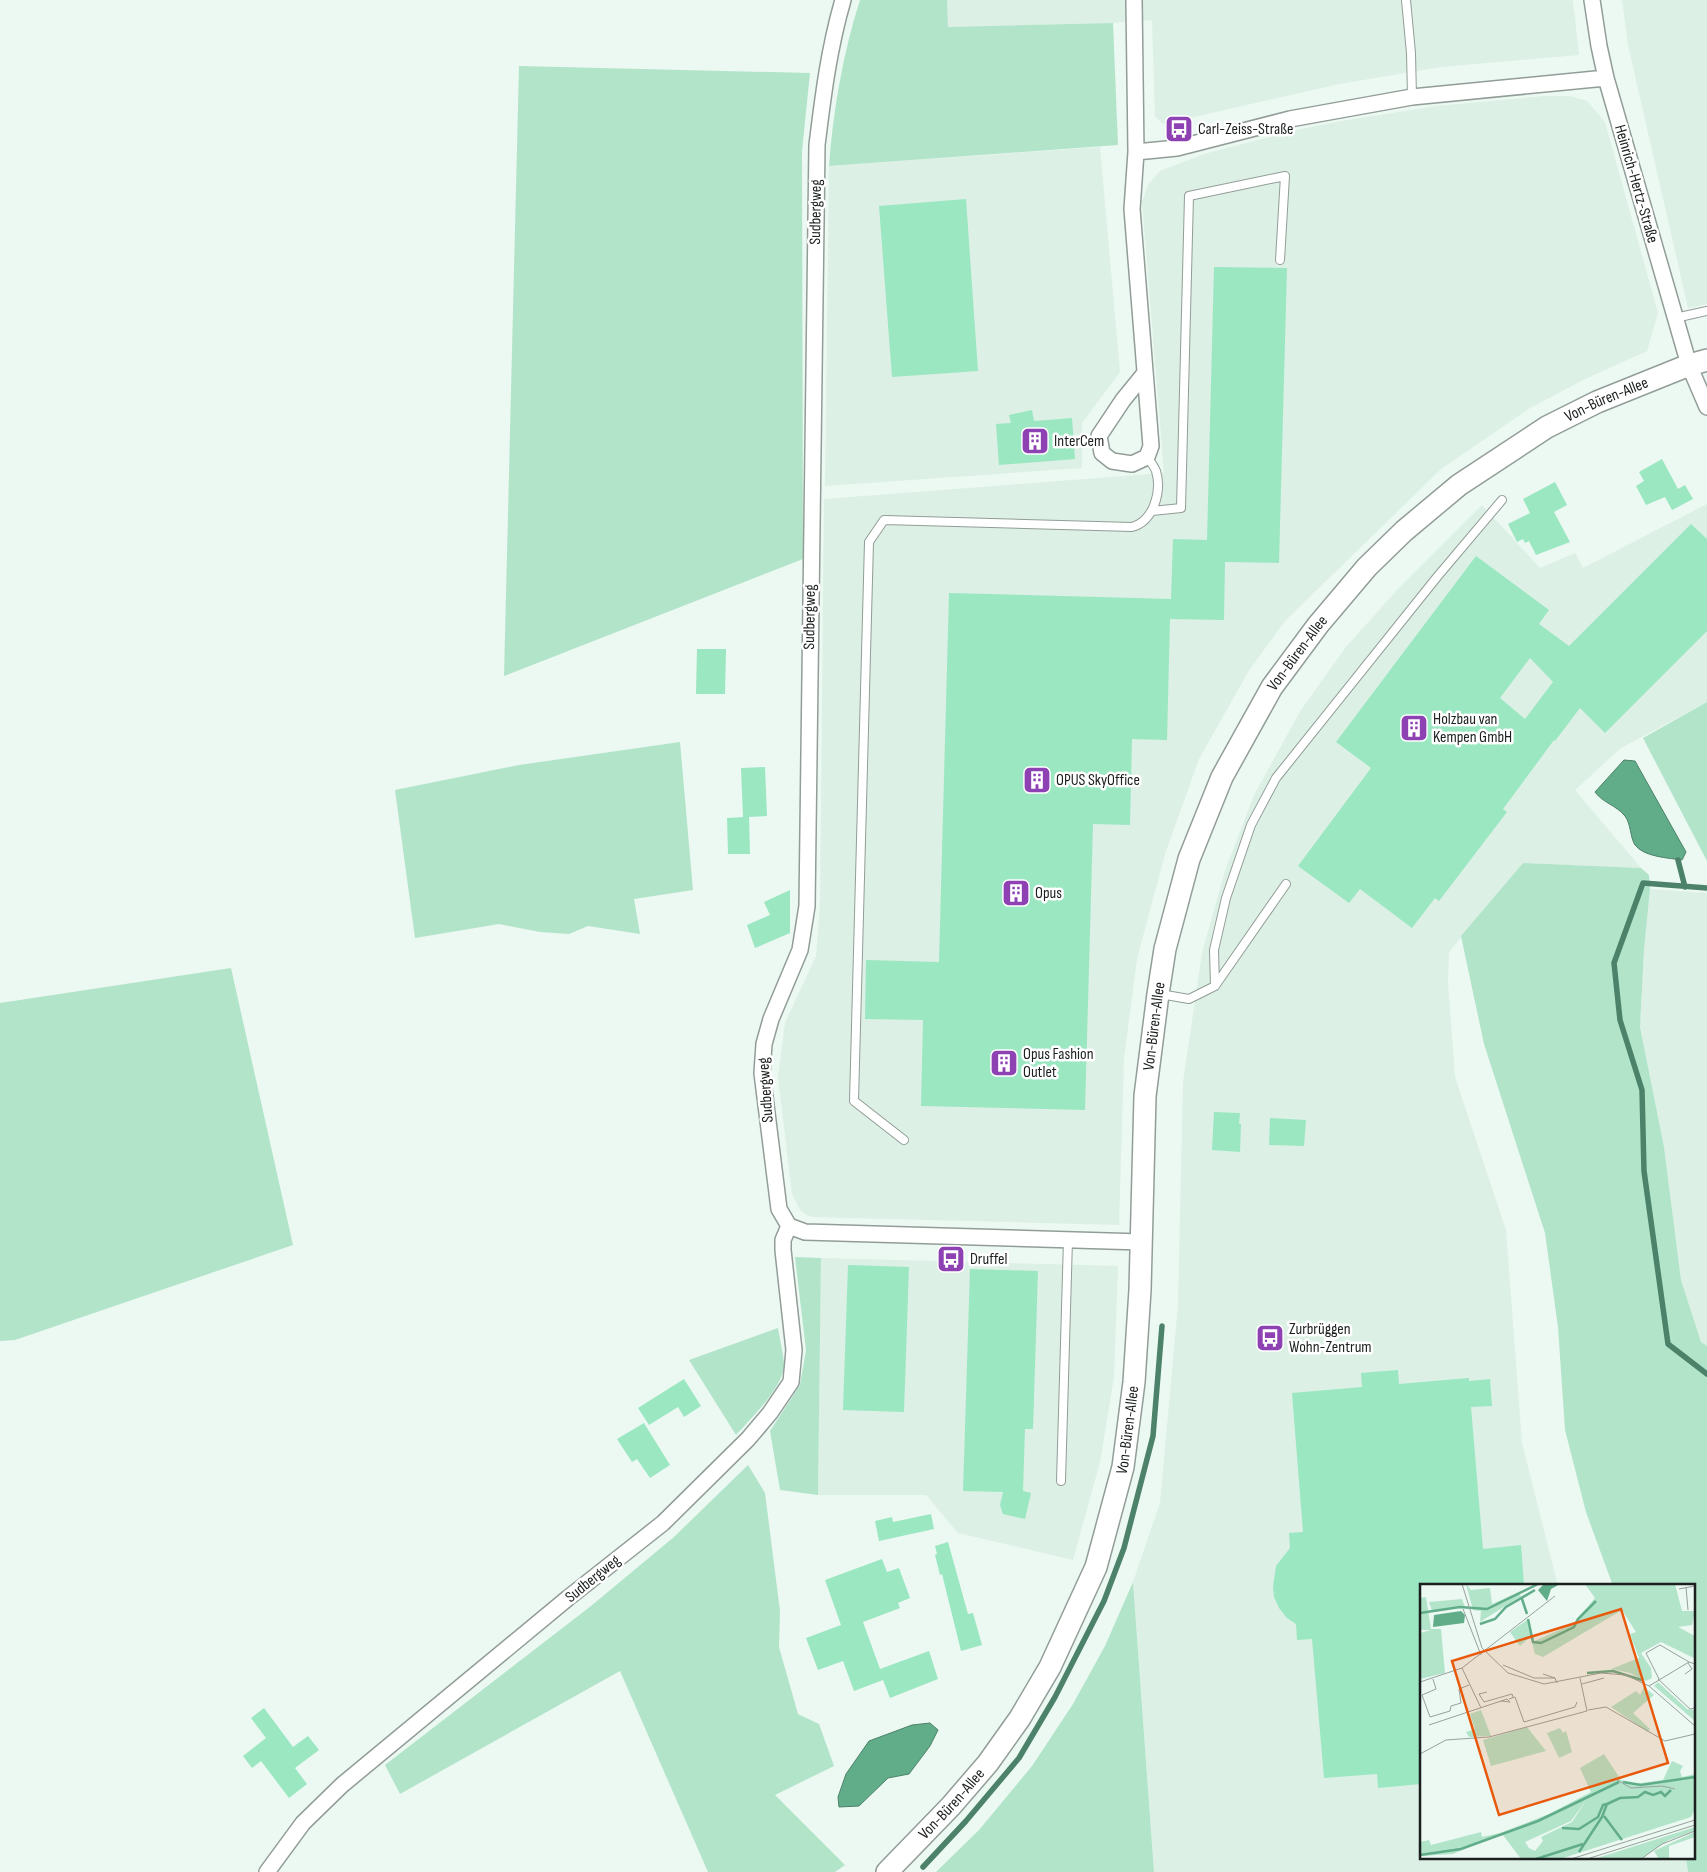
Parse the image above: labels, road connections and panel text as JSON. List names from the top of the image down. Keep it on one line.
{"streets":{"street":["Heinrich-Hertz-Straße","Sudbergweg","Von-Büren-Allee"]},"crossings":[["Heinrich-Hertz-Straße","Von-Büren-Allee"]],"places":{"bus stop":["Carl-Zeiss-Straße","Druffel","Zurbrüggen Wohn-Zentrum"],"building":["InterCem","Holzbau van Kempen GmbH","OPUS SkyOffice","Opus","Opus Fashion Outlet"]}}
